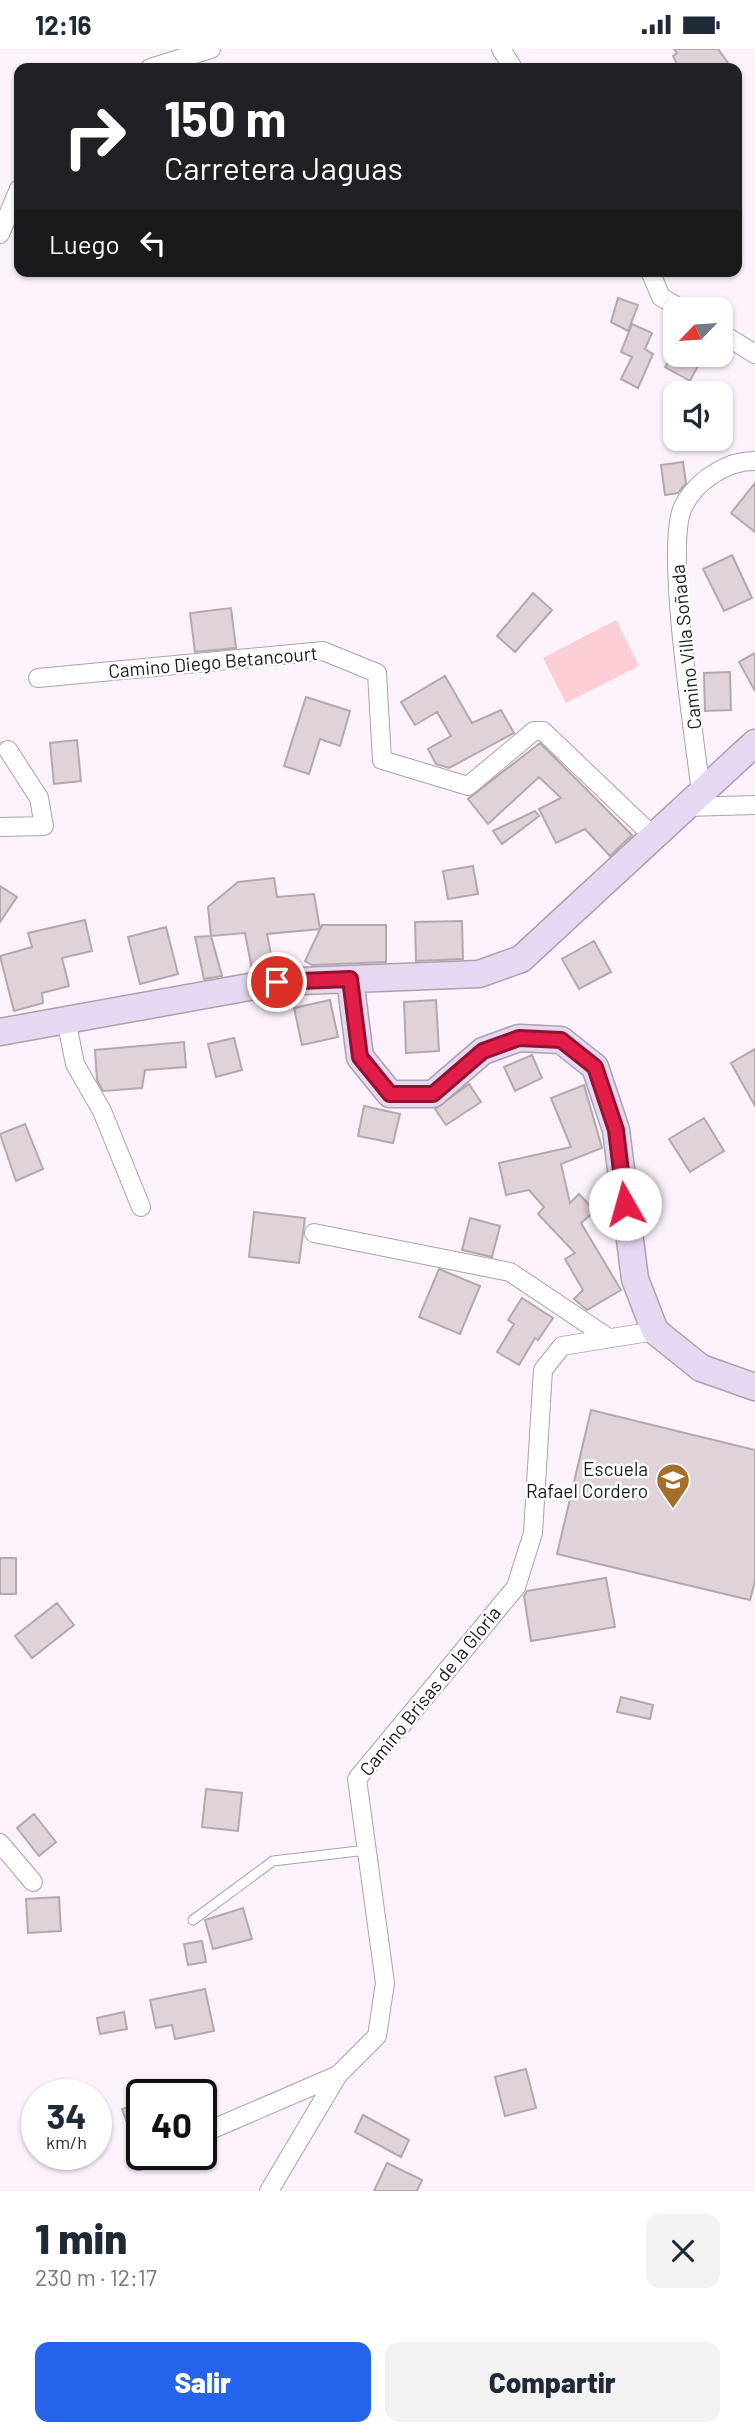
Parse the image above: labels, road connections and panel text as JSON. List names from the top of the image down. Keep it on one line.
{"streets":{"street":["Camino Villa Soñada","Camino Diego Betancourt","Camino Brisas de la Gloria"]},"places":{"school or university":["Escuela Rafael Cordero"]},"north":"bottom left","page":{"status":"12:16","turn":["150 m","Carretera Jaguas"],"then":"Luego","speed":"34 km/h","limit":"40","heading":["1 min","230 m · 12:17"],"buttons":["Salir","Compartir"]}}
